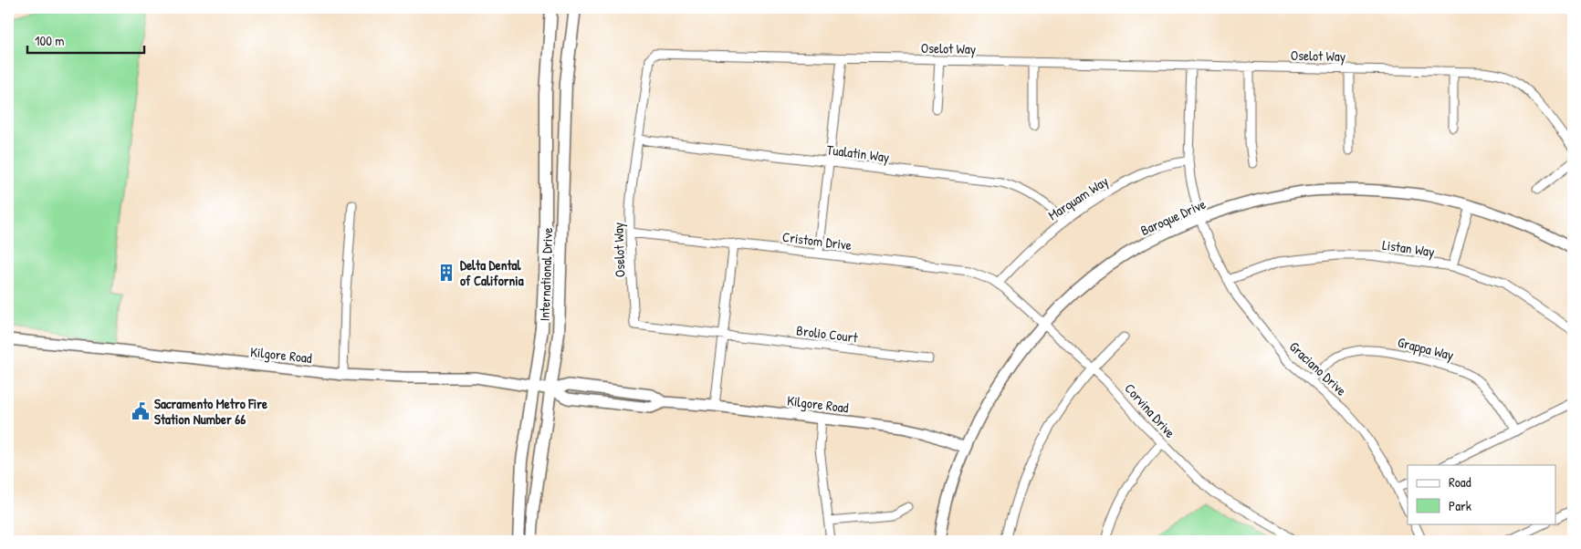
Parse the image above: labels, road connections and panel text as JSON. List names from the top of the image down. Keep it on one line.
{"streets":{"main road":["International Drive"],"street":["Oselot Way","Tualatin Way","Marquam Way","Baroque Drive","Cristom Drive","Listan Way","Brolio Court","Grappa Way","Kilgore Road","Graciano Drive","Corvina Drive"]},"crossings":[["Oselot Way","Tualatin Way"],["Oselot Way","Cristom Drive"],["Oselot Way","Brolio Court"],["Oselot Way","Graciano Drive"],["Tualatin Way","Marquam Way"],["Marquam Way","Cristom Drive"],["Marquam Way","Graciano Drive"],["Marquam Way","Corvina Drive"],["Baroque Drive","Kilgore Road"],["Baroque Drive","Graciano Drive"],["Baroque Drive","Corvina Drive"],["Cristom Drive","Corvina Drive"],["Listan Way","Graciano Drive"],["International Drive","Kilgore Road"],["Grappa Way","Graciano Drive"]],"places":{"building":["Delta Dental of California"],"public building":["Sacramento Metro Fire Station Number 66"]},"legend":["Road","Park"],"scale_bar":"100 m"}
